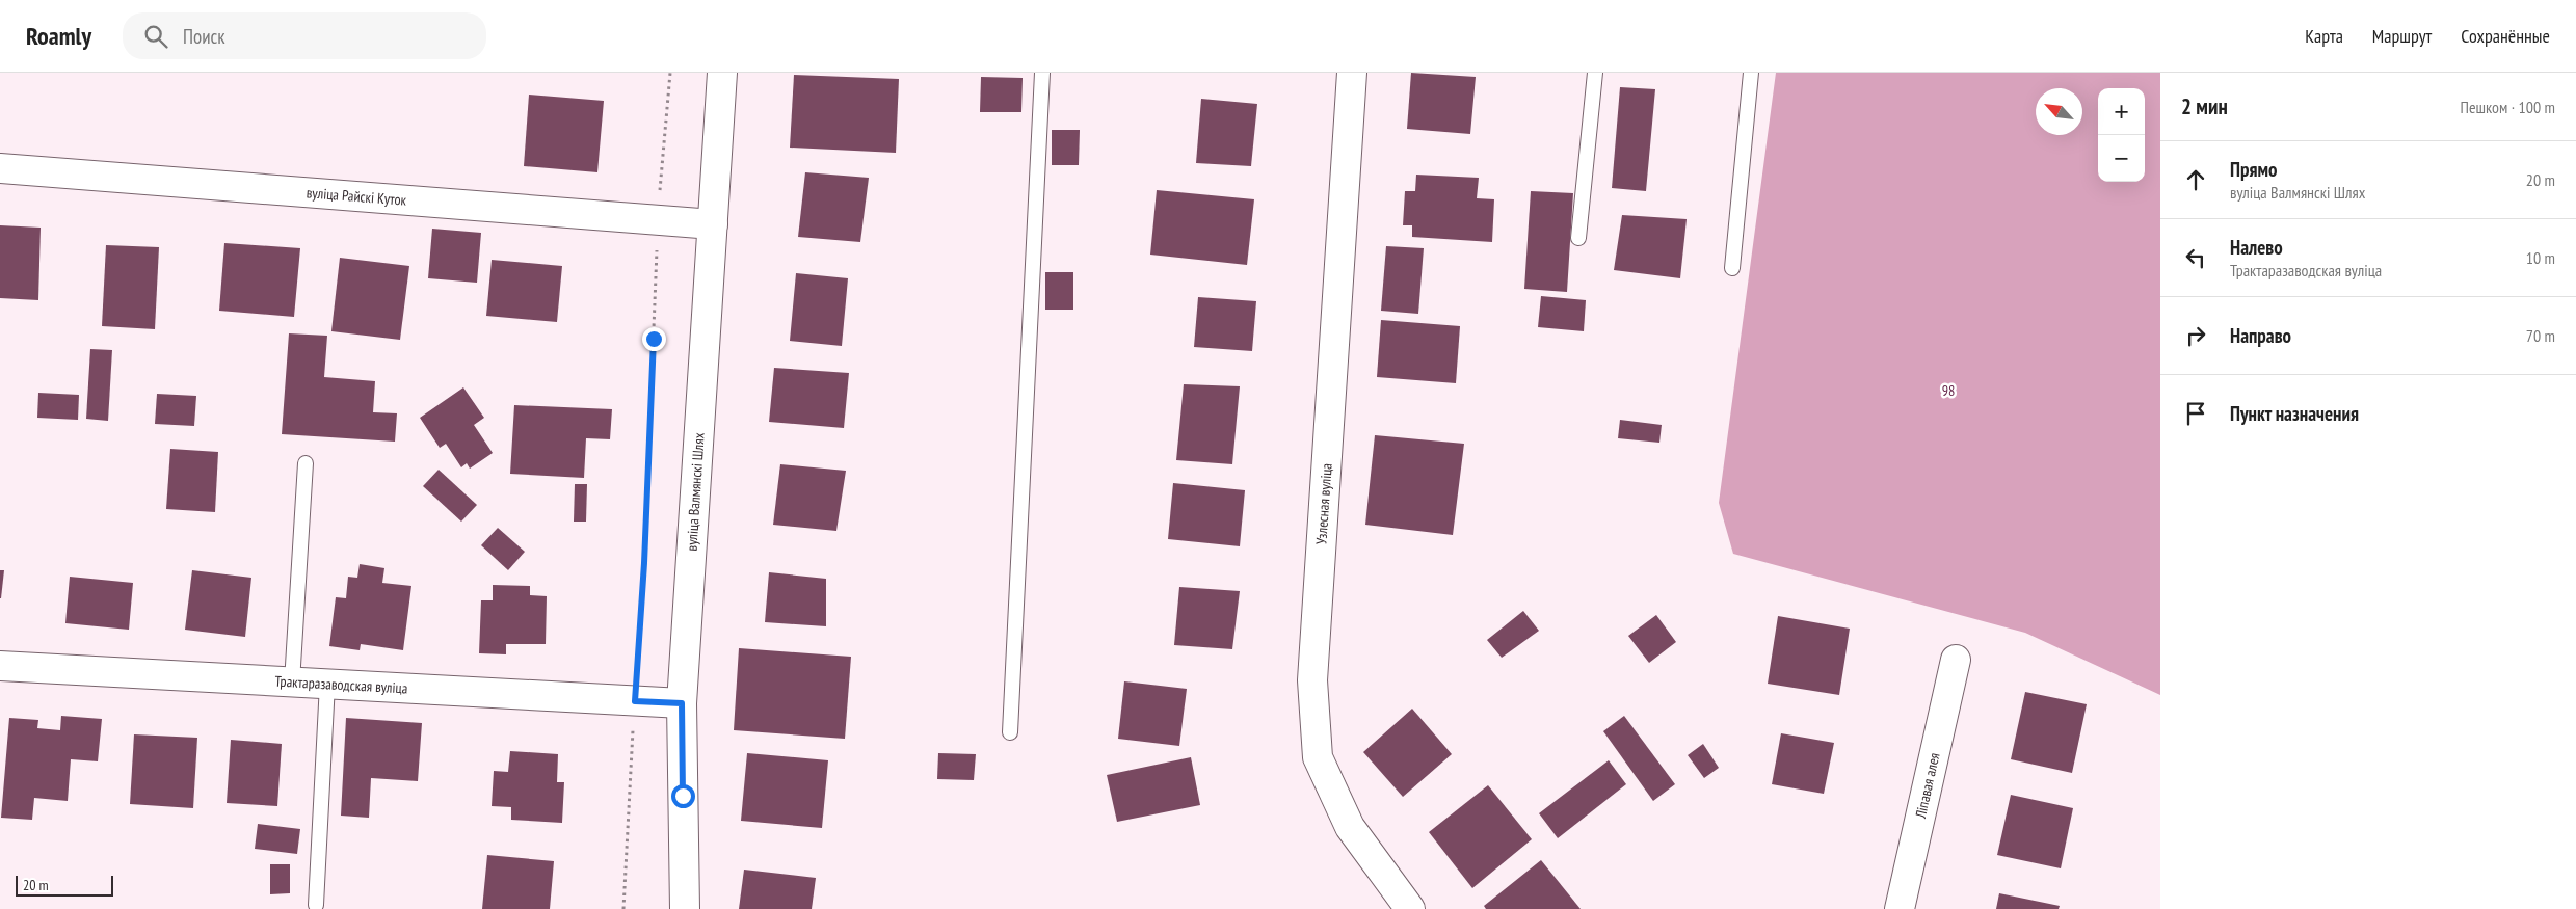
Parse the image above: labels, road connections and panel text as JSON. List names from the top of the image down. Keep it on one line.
{"streets":{"street":["вуліца Райскі Куток","вуліца Валмянскі Шлях","Узлесная вуліца","Трактаразаводская вуліца","Ліпавая алея"]},"crossings":[["вуліца Райскі Куток","вуліца Валмянскі Шлях"],["вуліца Валмянскі Шлях","Трактаразаводская вуліца"]],"parks":["98"],"scale_bar":"20 m","north":"top left","page":{"header":"Roamly","search":"Поиск","nav":["Карта","Маршрут","Сохранённые"],"heading":["2 мин","Пешком · 100 m"],"map_buttons":["+","−"],"list":[["Прямо","вуліца Валмянскі Шлях","20 m"],["Налево","Трактаразаводская вуліца","10 m"],["Направо","70 m"],"Пункт назначения"],"scale":"20 m"}}
